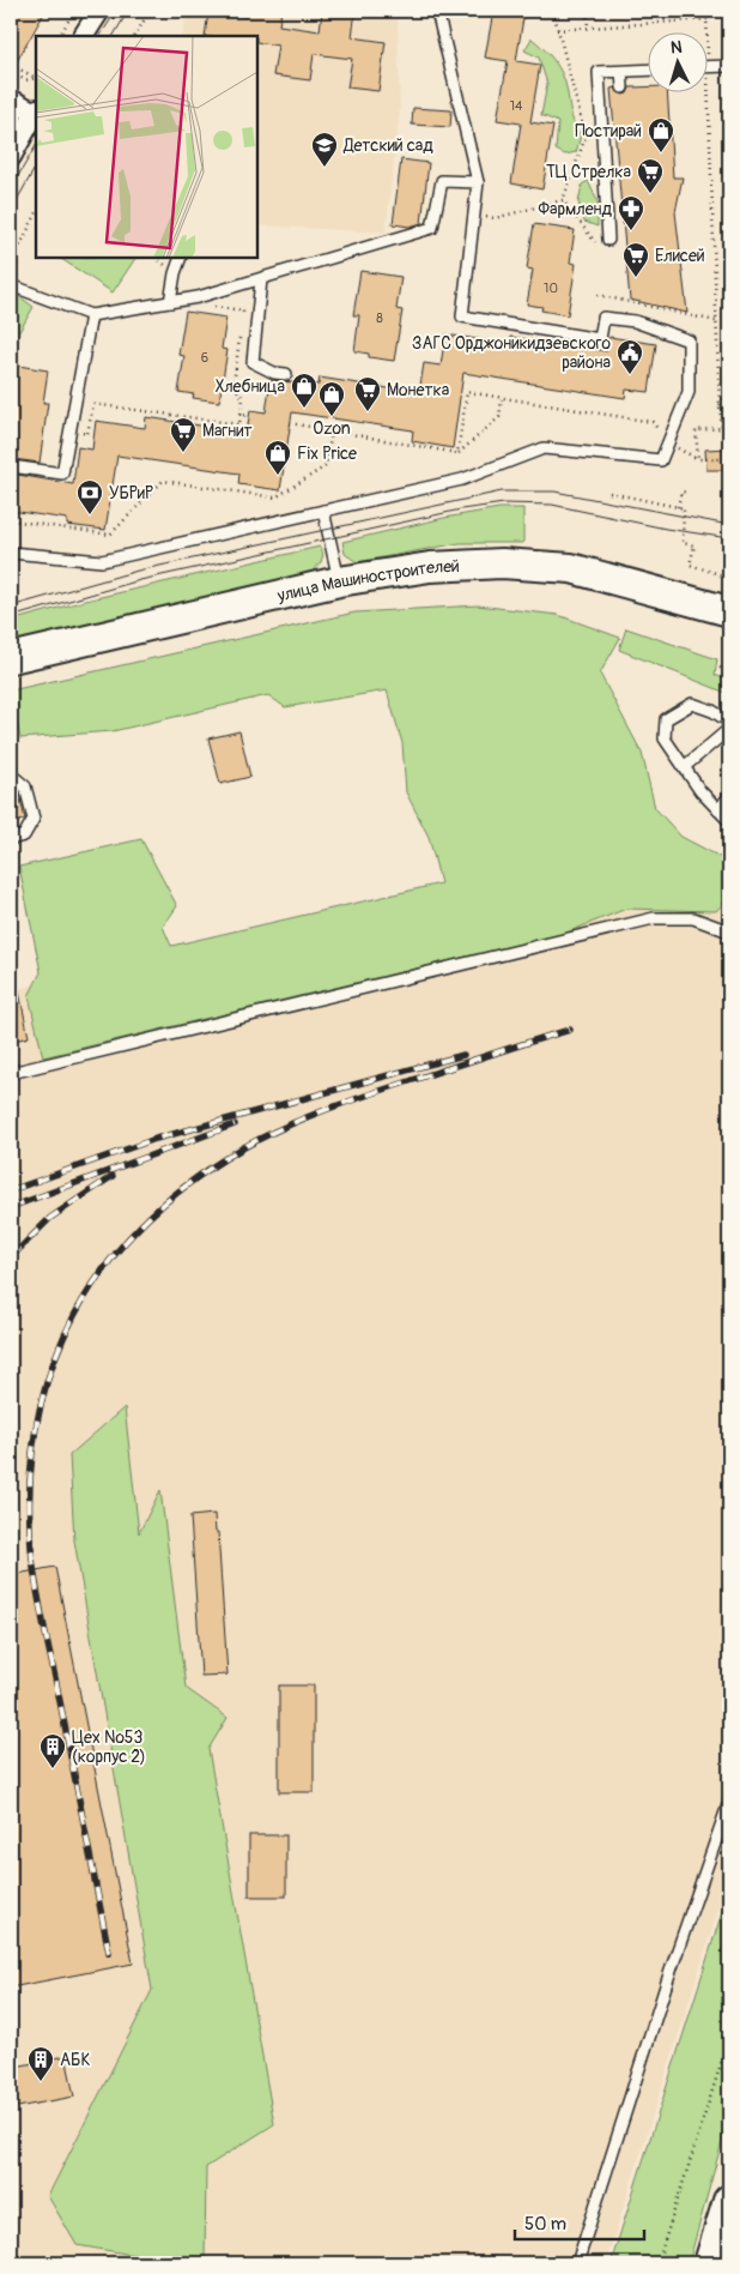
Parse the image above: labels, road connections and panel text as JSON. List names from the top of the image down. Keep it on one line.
{"streets":{"main road":["улица Машиностроителей"]},"places":{"shop":["Постирай","Хлебница","Ozon","Fix Price"],"school or university":["Детский сад"],"supermarket":["ТЦ Стрелка","Елисей","Монетка","Магнит"],"pharmacy":["Фармленд"],"public building":["ЗАГС Орджоникидзевского района"],"bank":["УБРиР"],"building":["Цех №53 (корпус 2)","АБК"]},"house_numbers":["14","10","8","6"],"scale_bar":"50 m","north":"top"}
